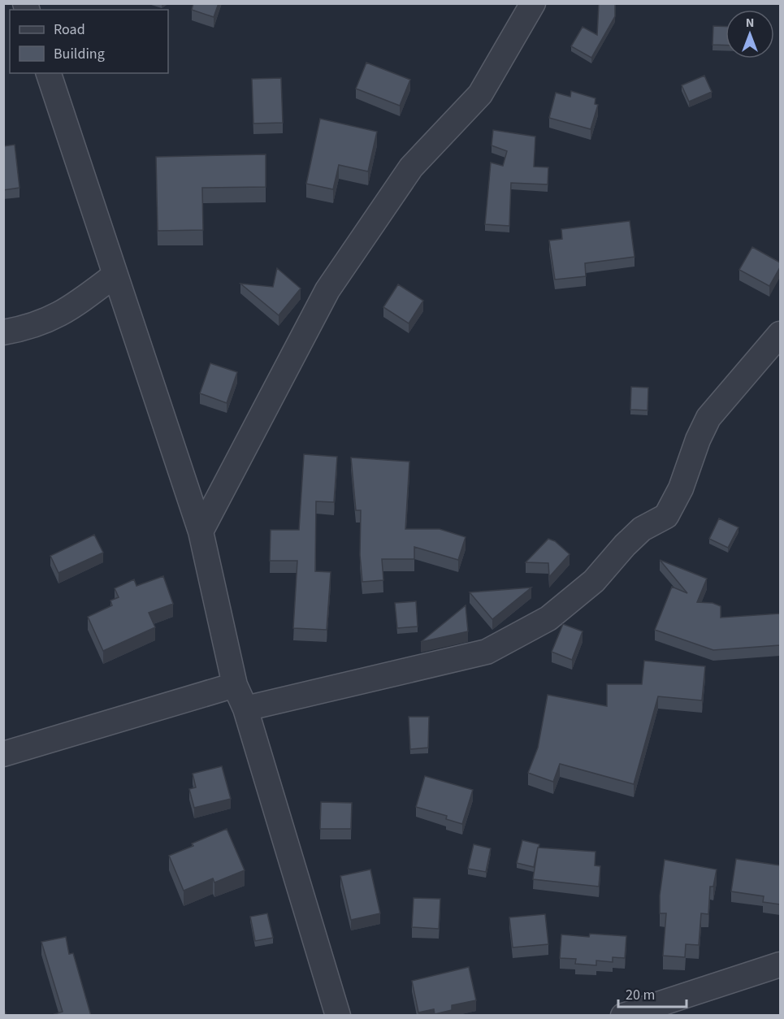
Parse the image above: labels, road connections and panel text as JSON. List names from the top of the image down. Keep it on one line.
{"legend":["Road","Building"],"scale_bar":"20 m","north":"top"}
